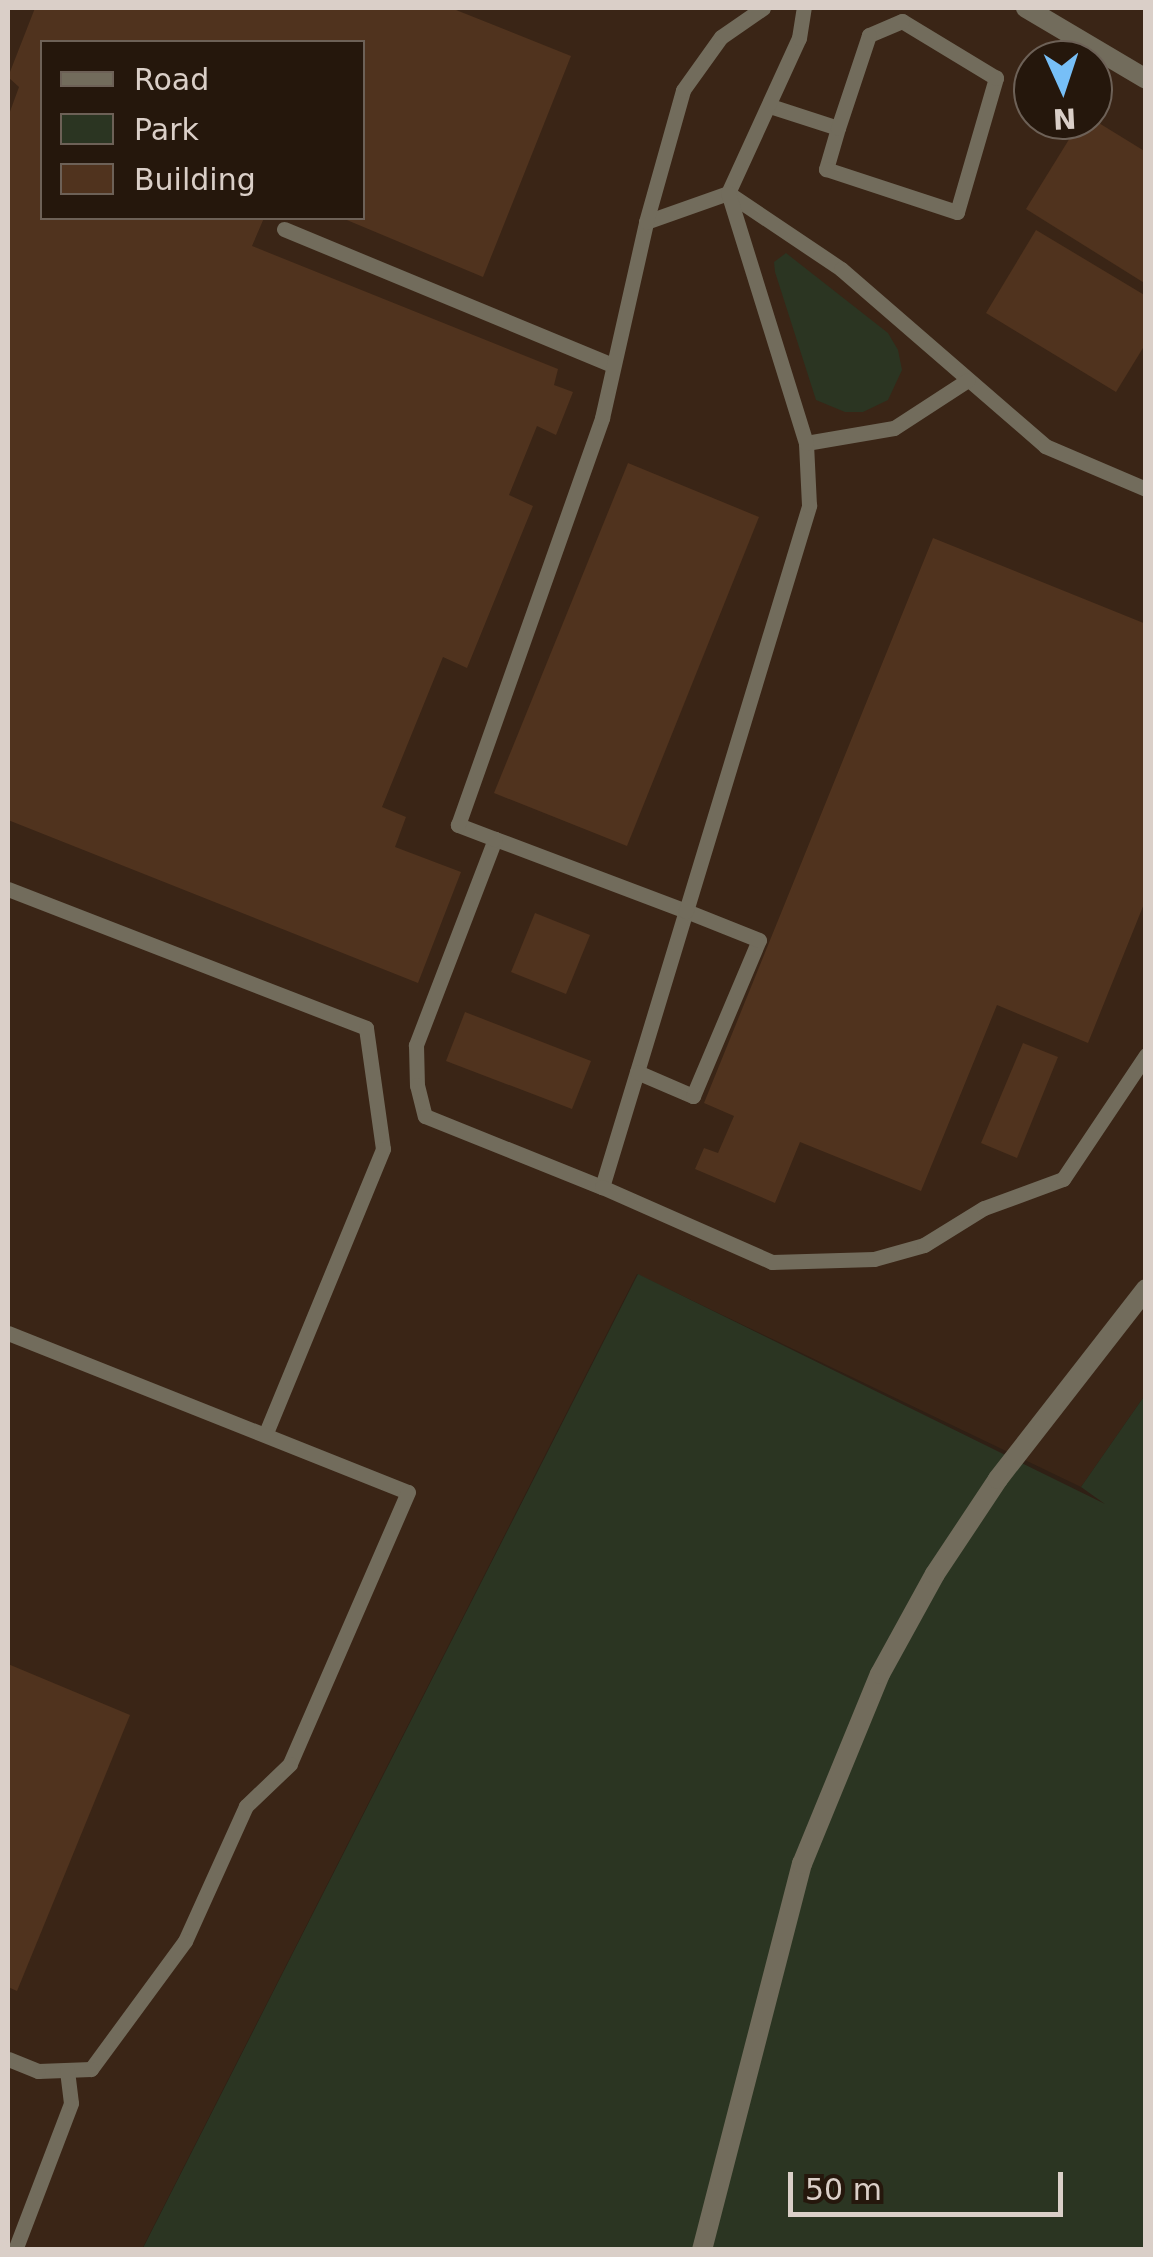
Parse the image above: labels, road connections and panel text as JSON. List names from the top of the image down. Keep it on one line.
{"legend":["Road","Park","Building"],"scale_bar":"50 m","north":"bottom"}
